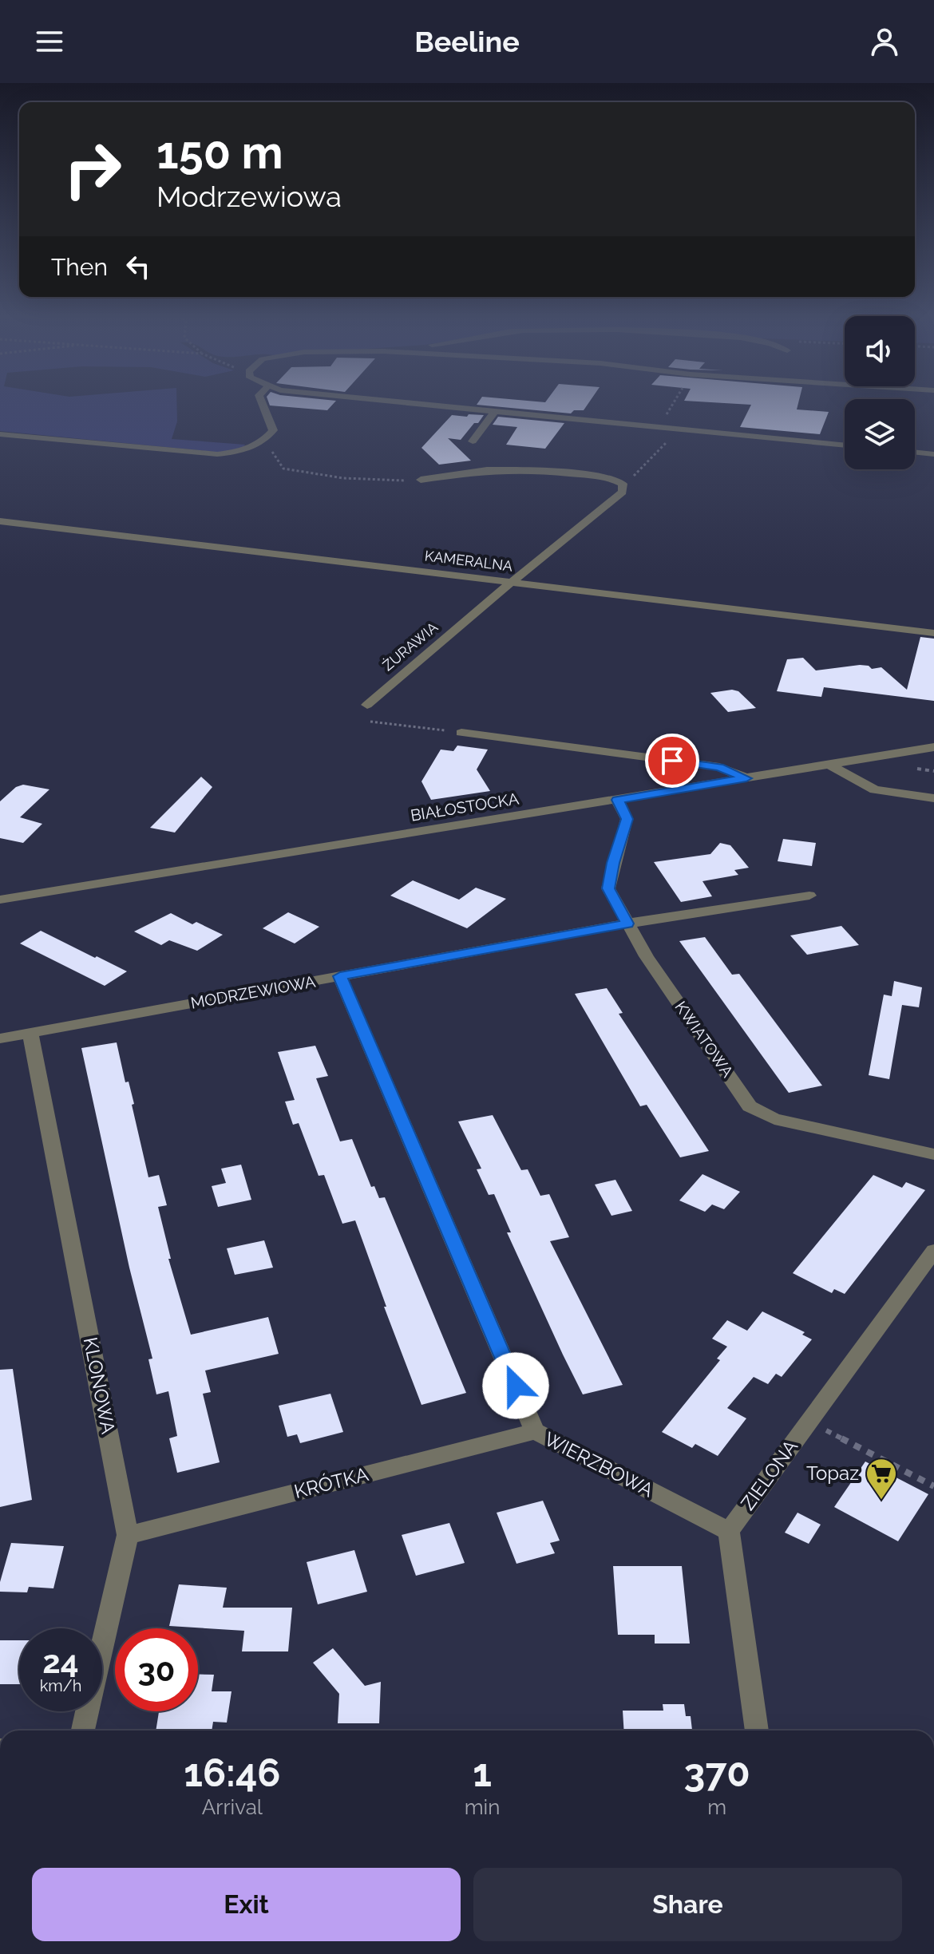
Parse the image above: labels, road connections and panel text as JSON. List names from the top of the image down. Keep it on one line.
{"streets":{"street":["KAMERALNA","ŻURAWIA","BIAŁOSTOCKA","MODRZEWIOWA","KWIATOWA","KLONOWA","WIERZBOWA","ZIELONA","KRÓTKA"]},"crossings":[["KAMERALNA","ŻURAWIA"],["BIAŁOSTOCKA","KWIATOWA"],["MODRZEWIOWA","KWIATOWA"],["MODRZEWIOWA","KLONOWA"],["MODRZEWIOWA","WIERZBOWA"],["KLONOWA","KRÓTKA"],["WIERZBOWA","ZIELONA"],["WIERZBOWA","KRÓTKA"]],"places":{"supermarket":["Topaz"]},"page":{"header":"Beeline","turn":["150 m","Modrzewiowa"],"then":"Then","speed":"24 km/h","limit":"30","eta":["16:46","Arrival","1","min","370","m"],"buttons":["Exit","Share"]}}
